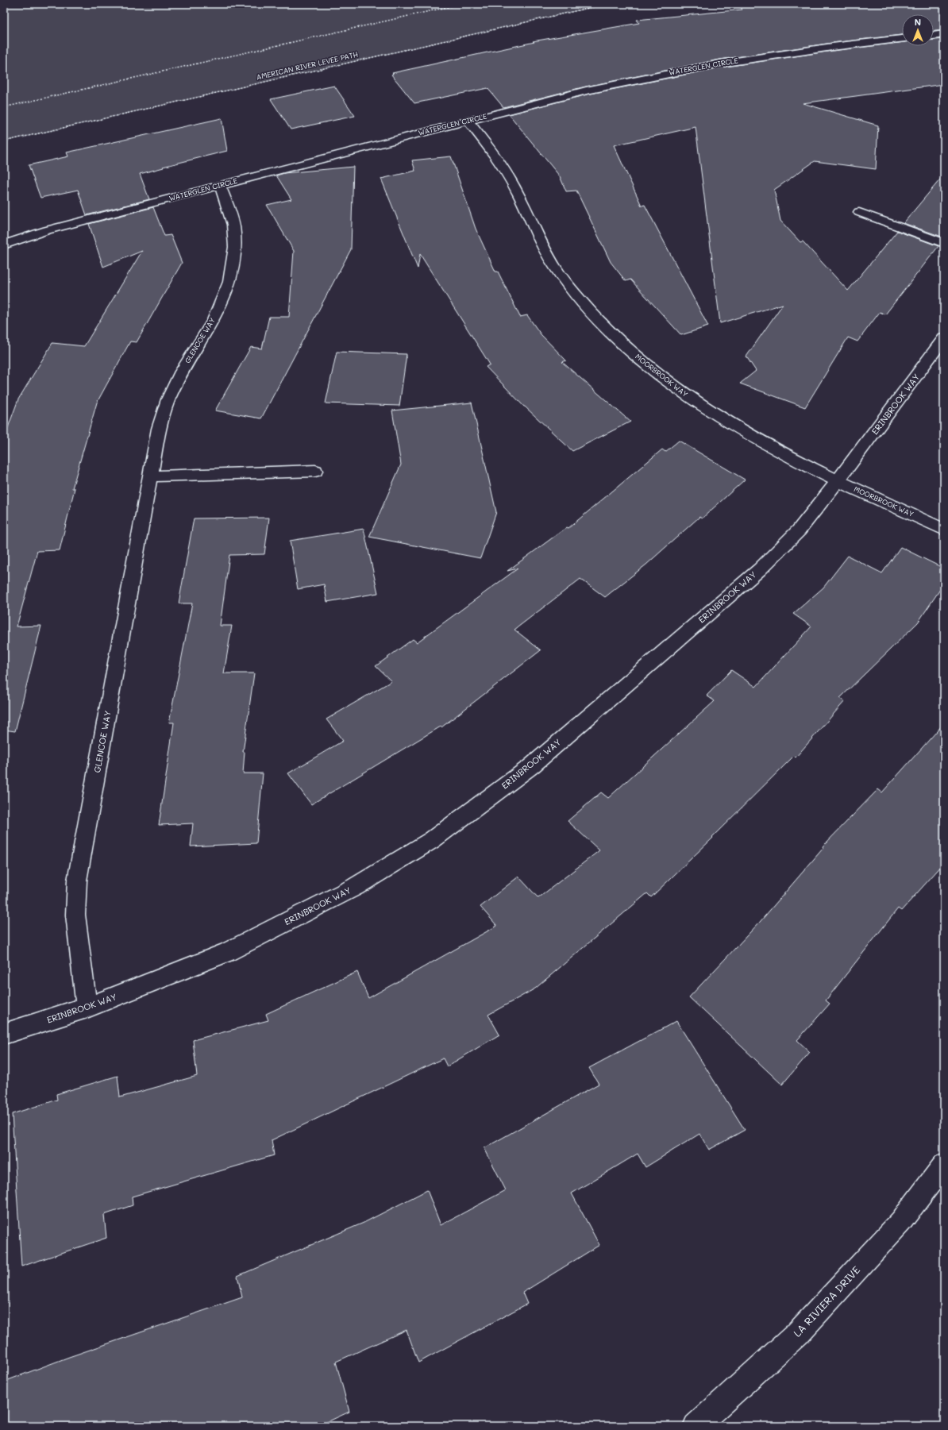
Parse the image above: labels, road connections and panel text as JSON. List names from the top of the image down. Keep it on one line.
{"streets":{"street":["WATERGLEN CIRCLE","GLENCOE WAY","MOORBROOK WAY","ERINBROOK WAY","LA RIVIERA DRIVE"],"path":["AMERICAN RIVER LEVEE PATH"]},"crossings":[["WATERGLEN CIRCLE","GLENCOE WAY"],["WATERGLEN CIRCLE","MOORBROOK WAY"],["GLENCOE WAY","ERINBROOK WAY"],["MOORBROOK WAY","ERINBROOK WAY"]],"north":"top"}
